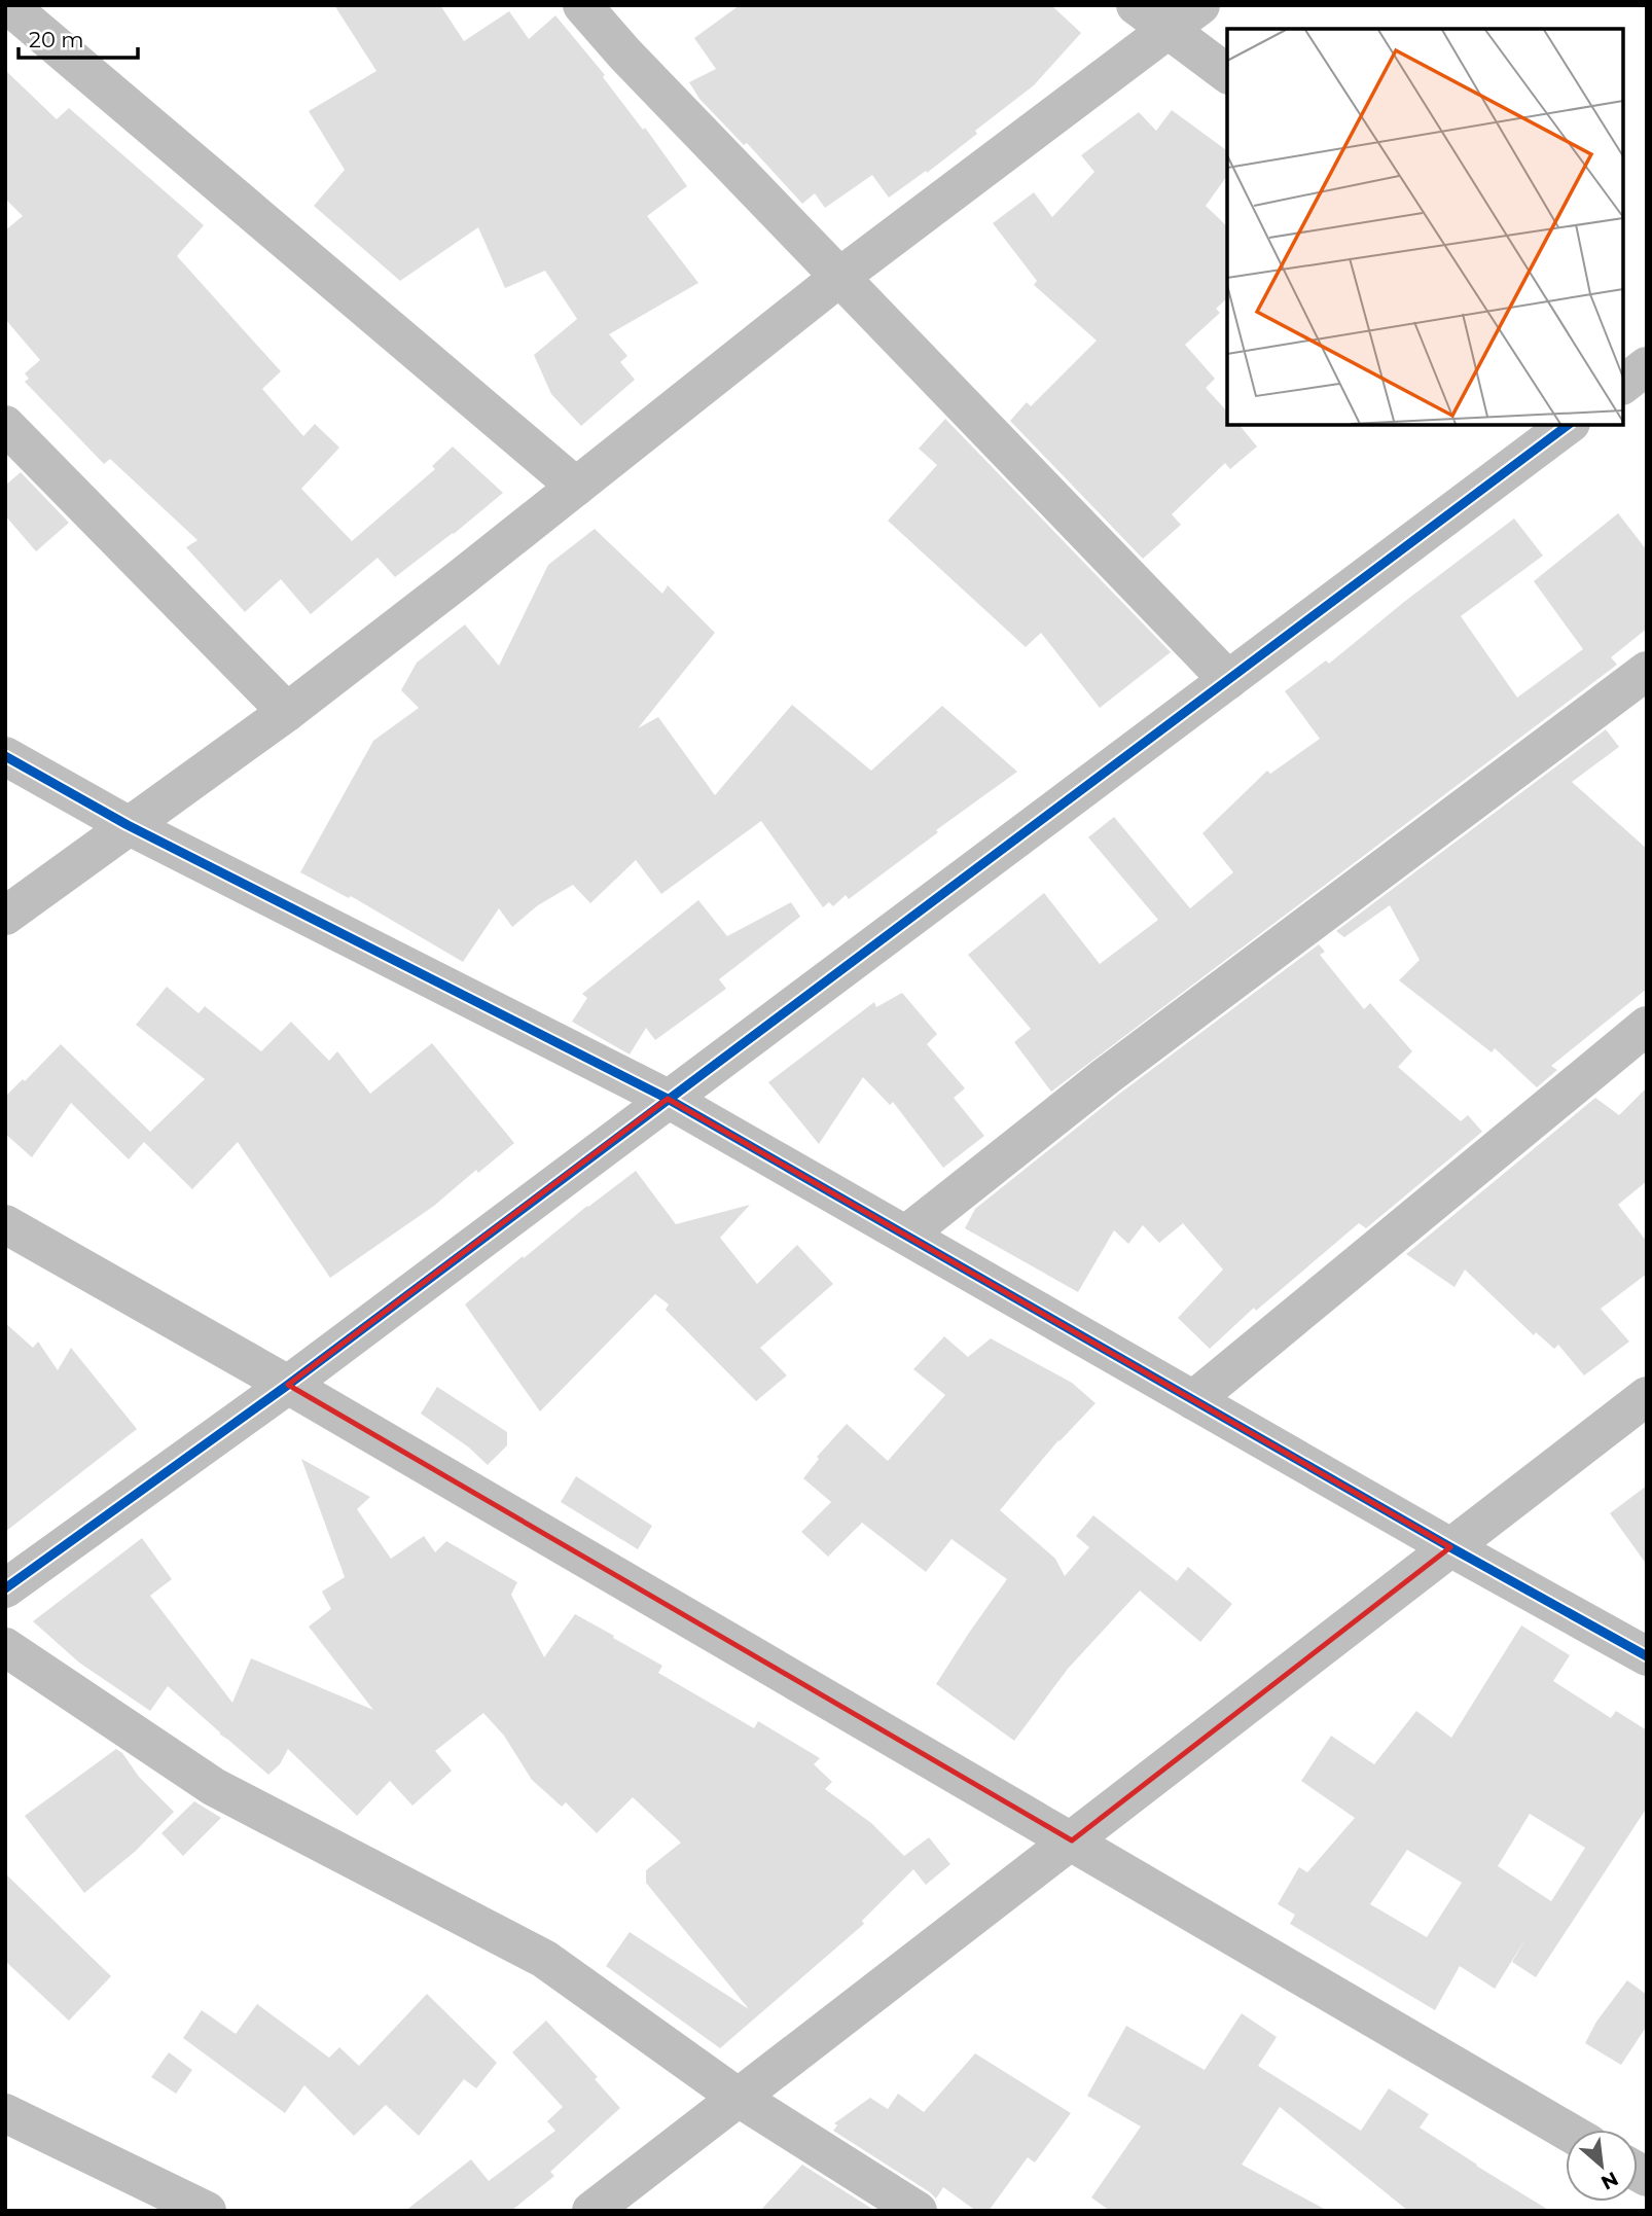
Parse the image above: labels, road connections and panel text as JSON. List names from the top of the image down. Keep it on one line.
{"scale_bar":"20 m","north":"bottom right"}
